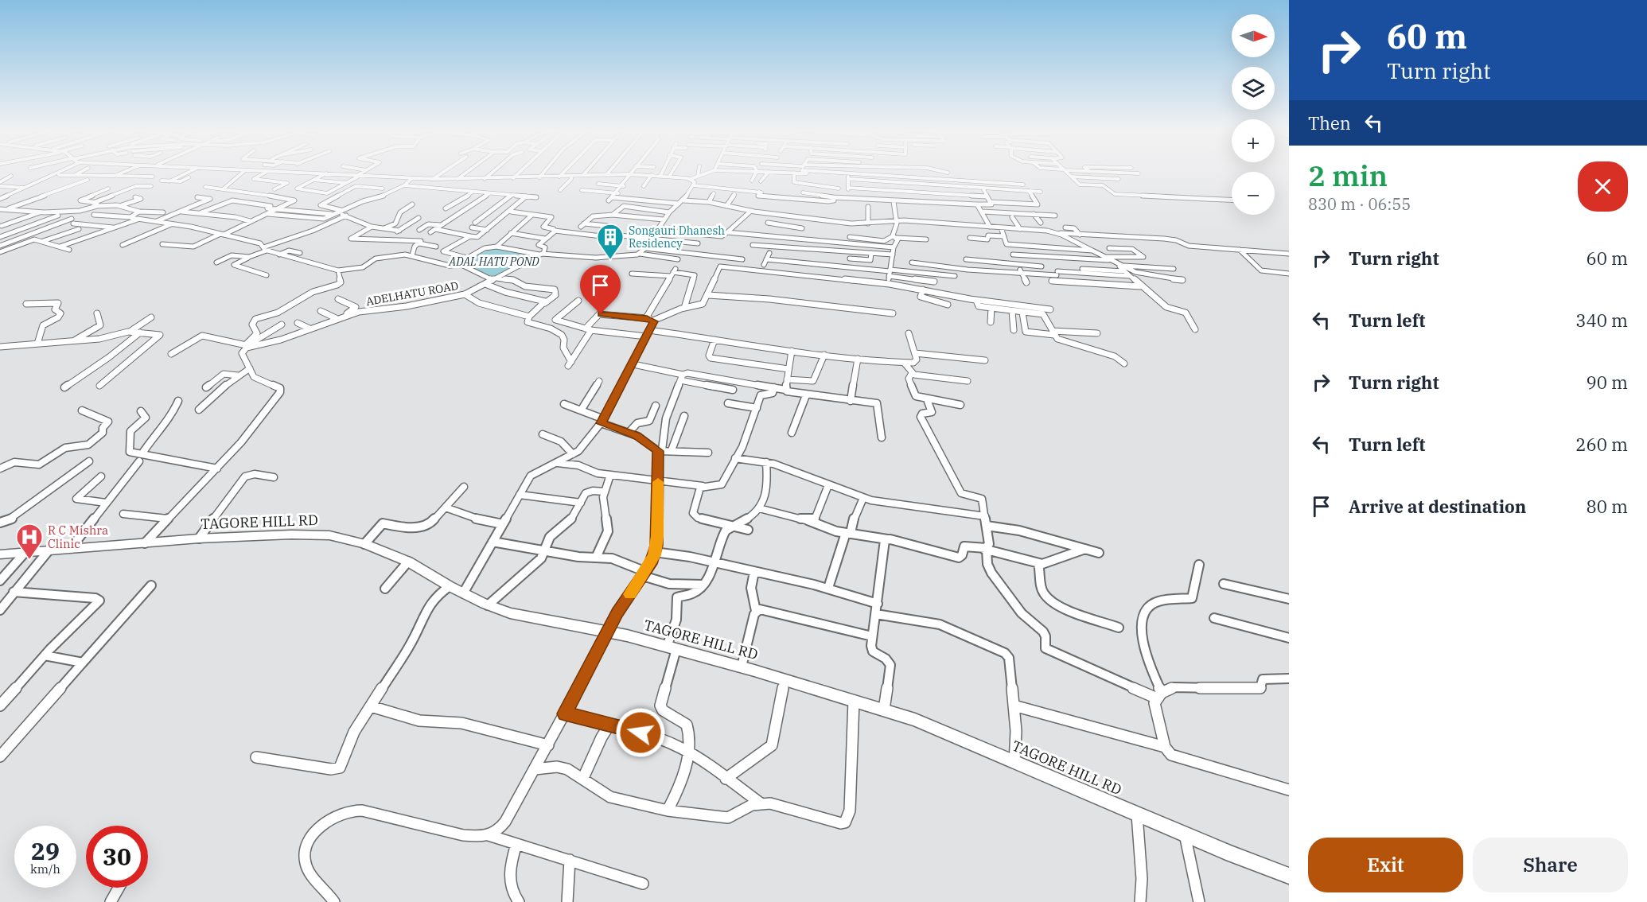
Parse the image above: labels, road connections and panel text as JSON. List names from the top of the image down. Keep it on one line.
{"streets":{"main road":["TAGORE HILL RD"],"street":["ADELHATU ROAD"]},"water":["ADAL HATU POND"],"places":{"building":["Songauri Dhanesh Residency"],"hospital":["R C Mishra Clinic"]},"north":"right","page":{"turn":["60 m","Turn right"],"map_buttons":["+","−"],"then":"Then","heading":["2 min","830 m · 06:55"],"list":[{"name":"Turn right","value":"60 m"},{"name":"Turn left","value":"340 m"},{"name":"Turn right","value":"90 m"},{"name":"Turn left","value":"260 m"},{"name":"Arrive at destination","value":"80 m"}],"speed":"29 km/h","limit":"30","buttons":["Exit","Share"]}}
